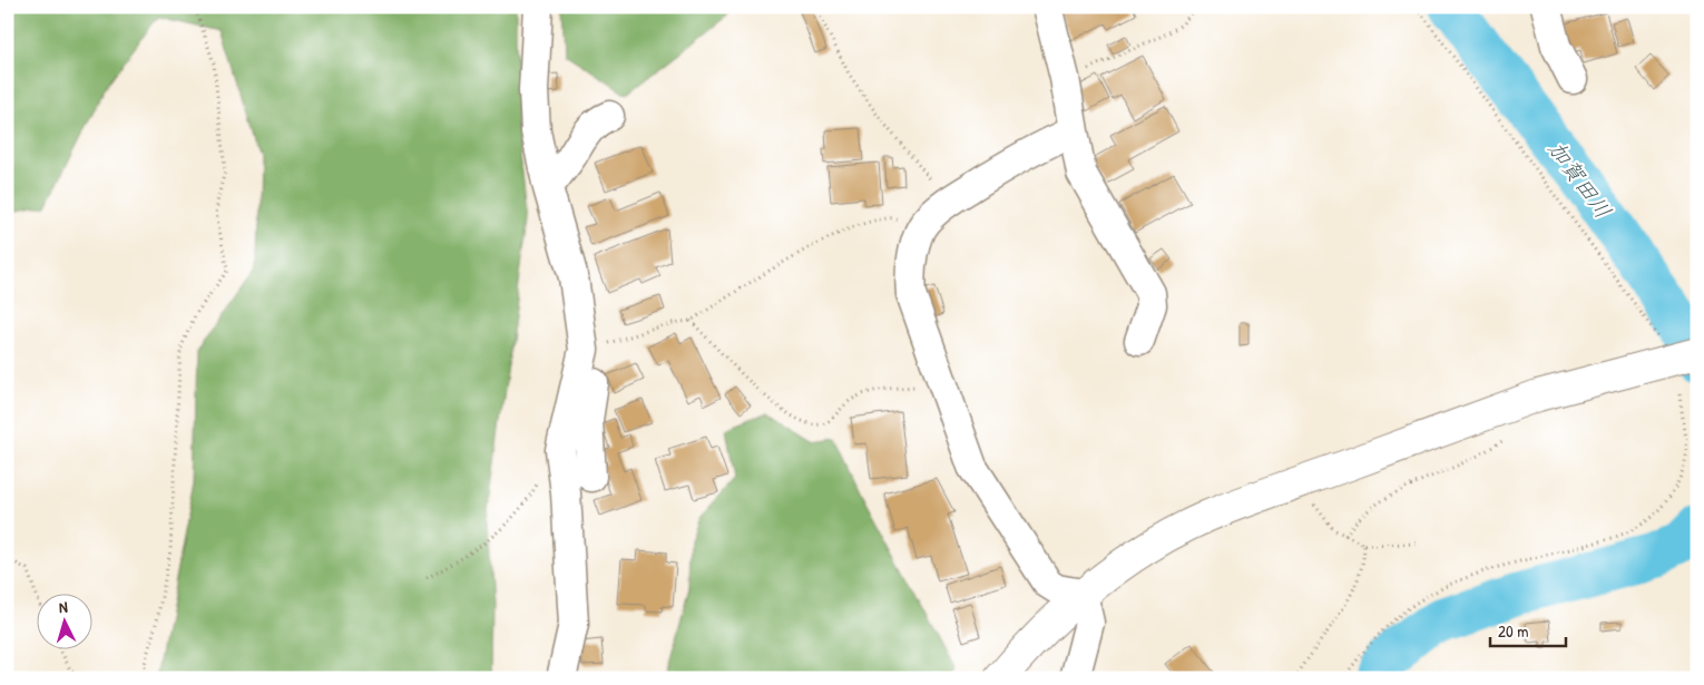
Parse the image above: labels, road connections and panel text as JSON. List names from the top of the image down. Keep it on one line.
{"water":["加賀田川"],"scale_bar":"20 m","north":"top"}
